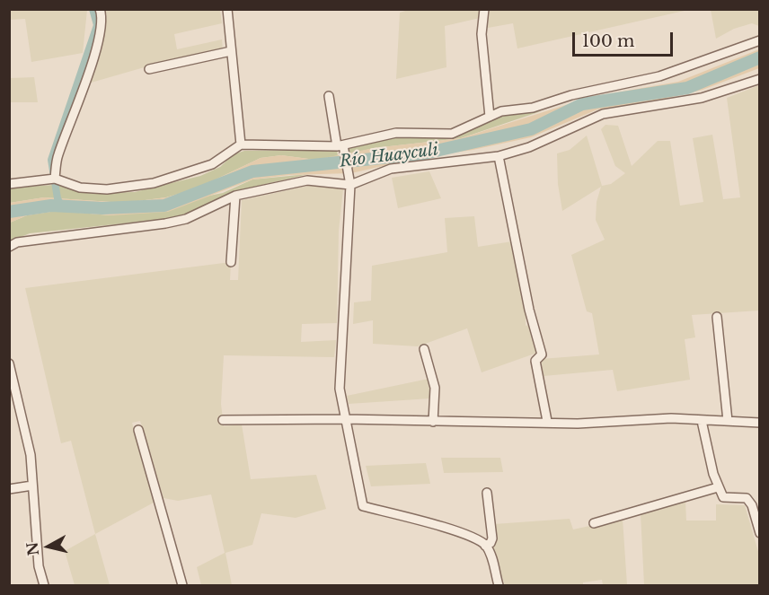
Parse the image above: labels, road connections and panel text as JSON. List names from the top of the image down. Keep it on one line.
{"water":["Río Huayculi"],"scale_bar":"100 m","north":"left"}
